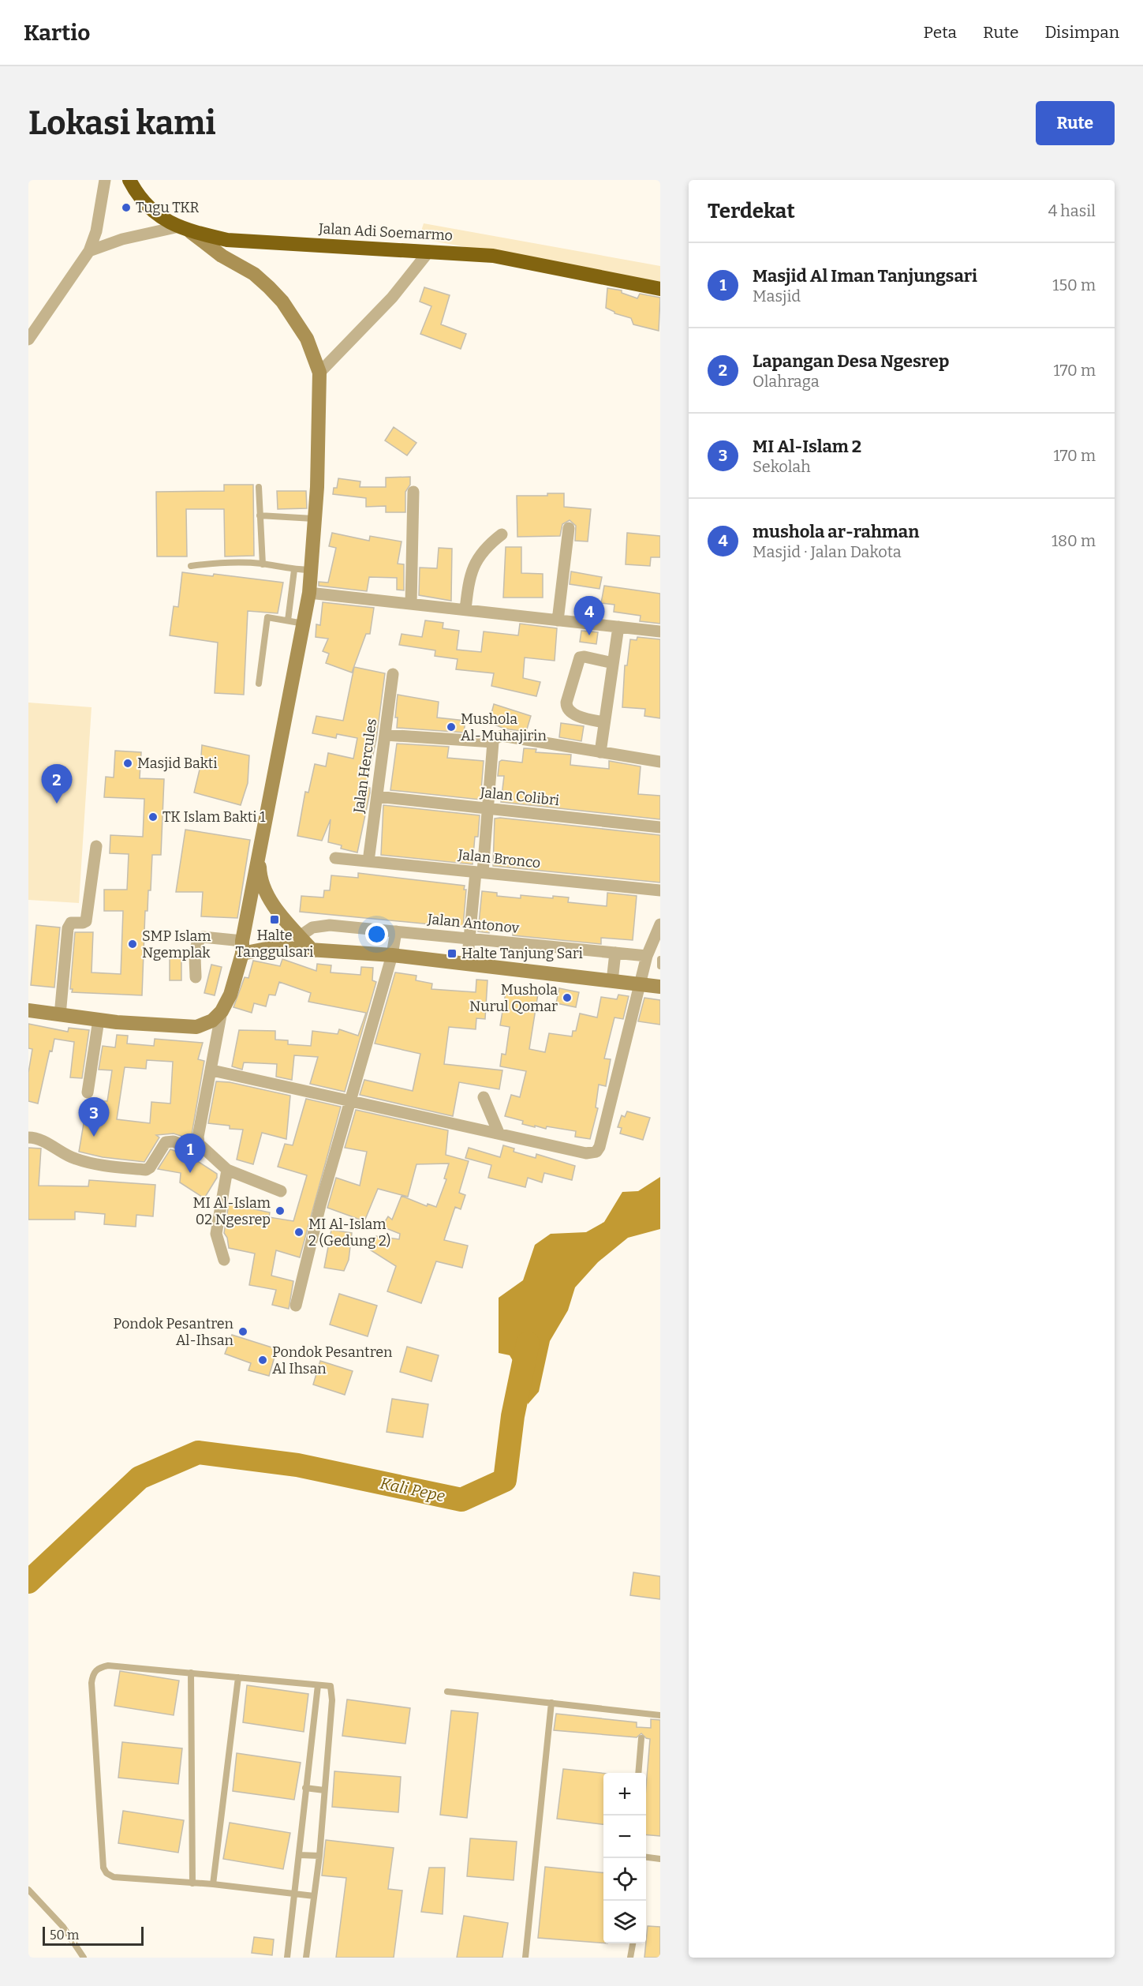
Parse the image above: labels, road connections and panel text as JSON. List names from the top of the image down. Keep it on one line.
{"streets":{"highway":["Jalan Adi Soemarmo"],"street":["Jalan Hercules","Jalan Colibri","Jalan Bronco","Jalan Antonov"]},"crossings":[["Jalan Hercules","Jalan Colibri"],["Jalan Hercules","Jalan Bronco"]],"water":["Kali Pepe"],"places":{"other":["Tugu TKR","Mushola Al-Muhajirin","Masjid Bakti","TK Islam Bakti 1","SMP Islam Ngemplak","Mushola Nurul Qomar","MI Al-Islam 02 Ngesrep","MI Al-Islam 2 (Gedung 2)","Pondok Pesantren Al-Ihsan","Pondok Pesantren Al Ihsan"],"transit":["Halte Tanggulsari","Halte Tanjung Sari"]},"scale_bar":"50 m","page":{"header":"Kartio","nav":["Peta","Rute","Disimpan"],"buttons":"Rute","title":"Lokasi kami","heading":["Terdekat","4 hasil"],"list":[{"mark":"1","name":"Masjid Al Iman Tanjungsari","note":"Masjid","value":"150 m"},{"mark":"2","name":"Lapangan Desa Ngesrep","note":"Olahraga","value":"170 m"},{"mark":"3","name":"MI Al-Islam 2","note":"Sekolah","value":"170 m"},{"mark":"4","name":"mushola ar-rahman","note":"Masjid · Jalan Dakota","value":"180 m"}],"pins":["4","2","3","1"],"map_buttons":["+","−"],"scale":"50 m"}}
